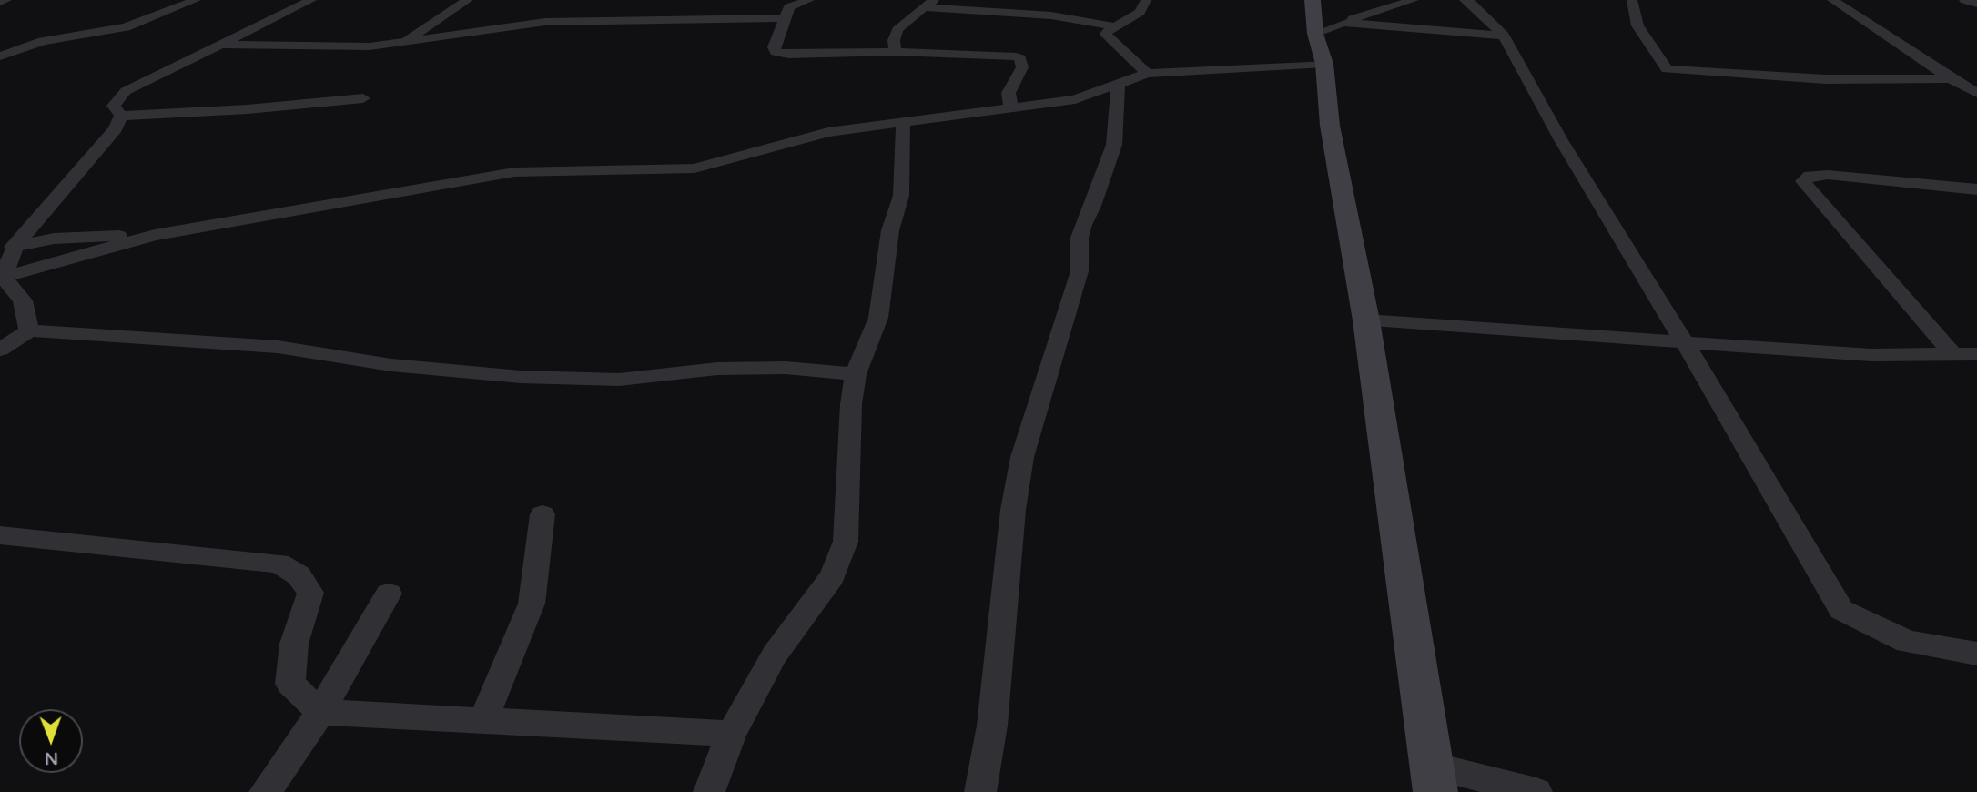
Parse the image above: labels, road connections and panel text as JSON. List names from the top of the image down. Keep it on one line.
{"north":"bottom"}
